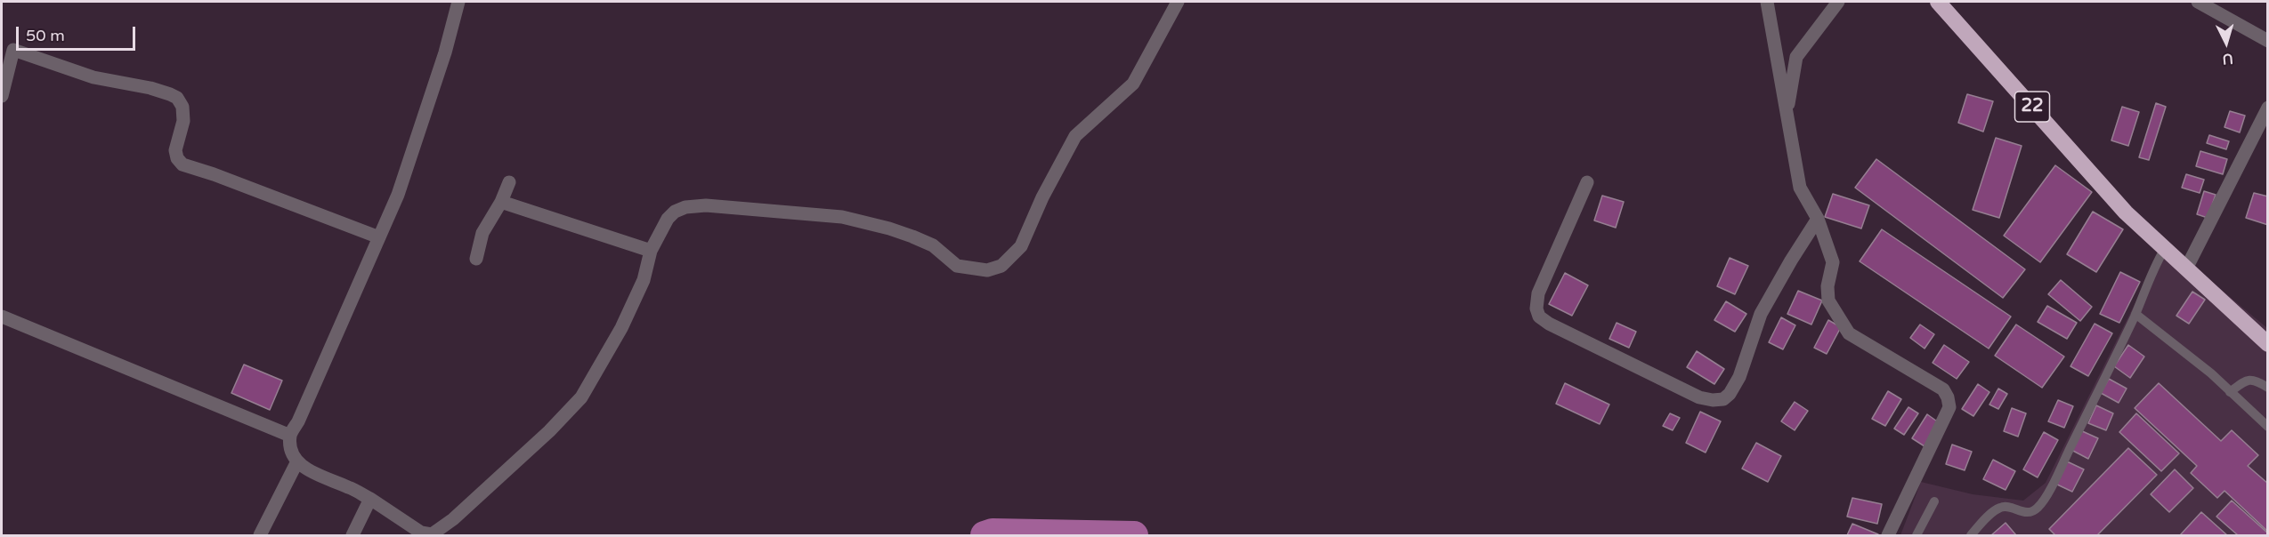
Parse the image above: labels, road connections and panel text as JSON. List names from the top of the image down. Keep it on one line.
{"streets":{"highway":["22"]},"scale_bar":"50 m","north":"bottom"}
